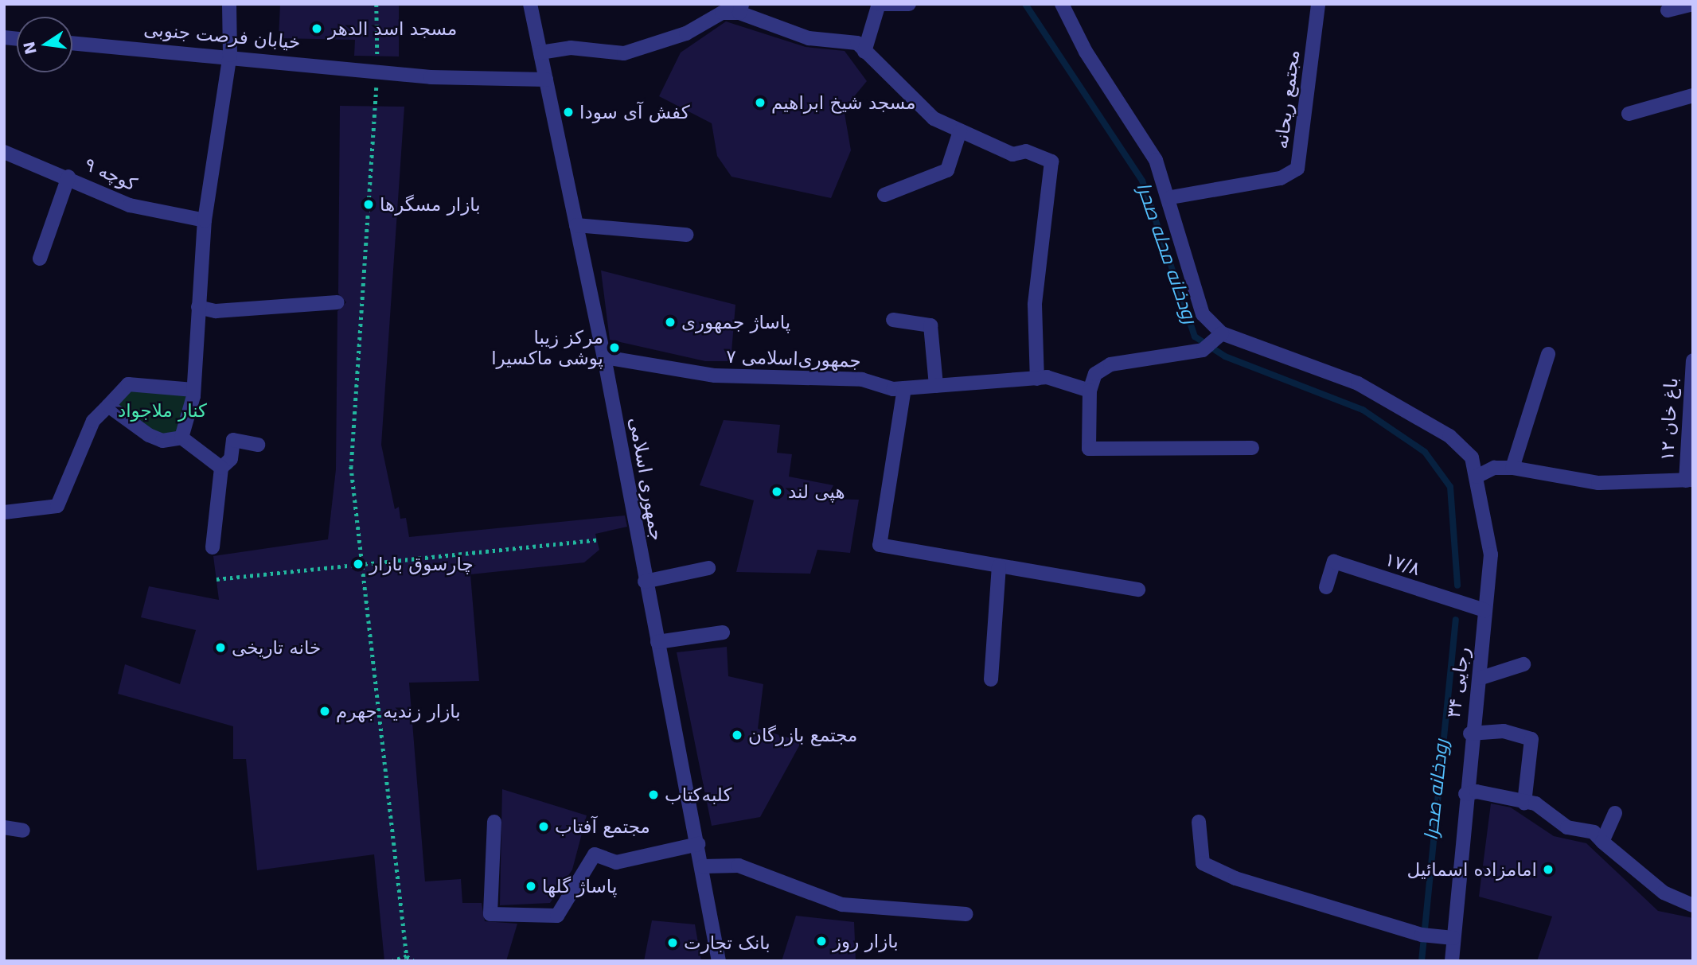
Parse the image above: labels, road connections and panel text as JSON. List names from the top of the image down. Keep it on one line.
{"streets":{"street":["خیابان فرصت جنوبی","مجتمع ریحانه","کوچه ۹","جمهوری‌اسلامی ۷","باغ خان ۱۲","جمهوری اسلامی","۱۷/۸","رجایی ۳۴"]},"crossings":[["خیابان فرصت جنوبی","جمهوری اسلامی"],["جمهوری‌اسلامی ۷","جمهوری اسلامی"],["۱۷/۸","رجایی ۳۴"]],"water":["رودخانه محله صحرا","رودخانه صحرا"],"parks":["کنار ملا‌جواد"],"places":["مسجد اسد الدهر","مسجد شیخ ابراهیم","کفش آی سودا","بازار مسگرها","پاساژ جمهوری","مرکز زیبا پوشی ماکسیرا","هپی لند","چارسوق بازار","خانه تاریخی","بازار زندیه جهرم","مجتمع بازرگان","کلبه‌کتاب","مجتمع آفتاب","امامزاده اسمائیل","پاساژ گلها","بازار روز","بانک تجارت"],"north":"left"}
